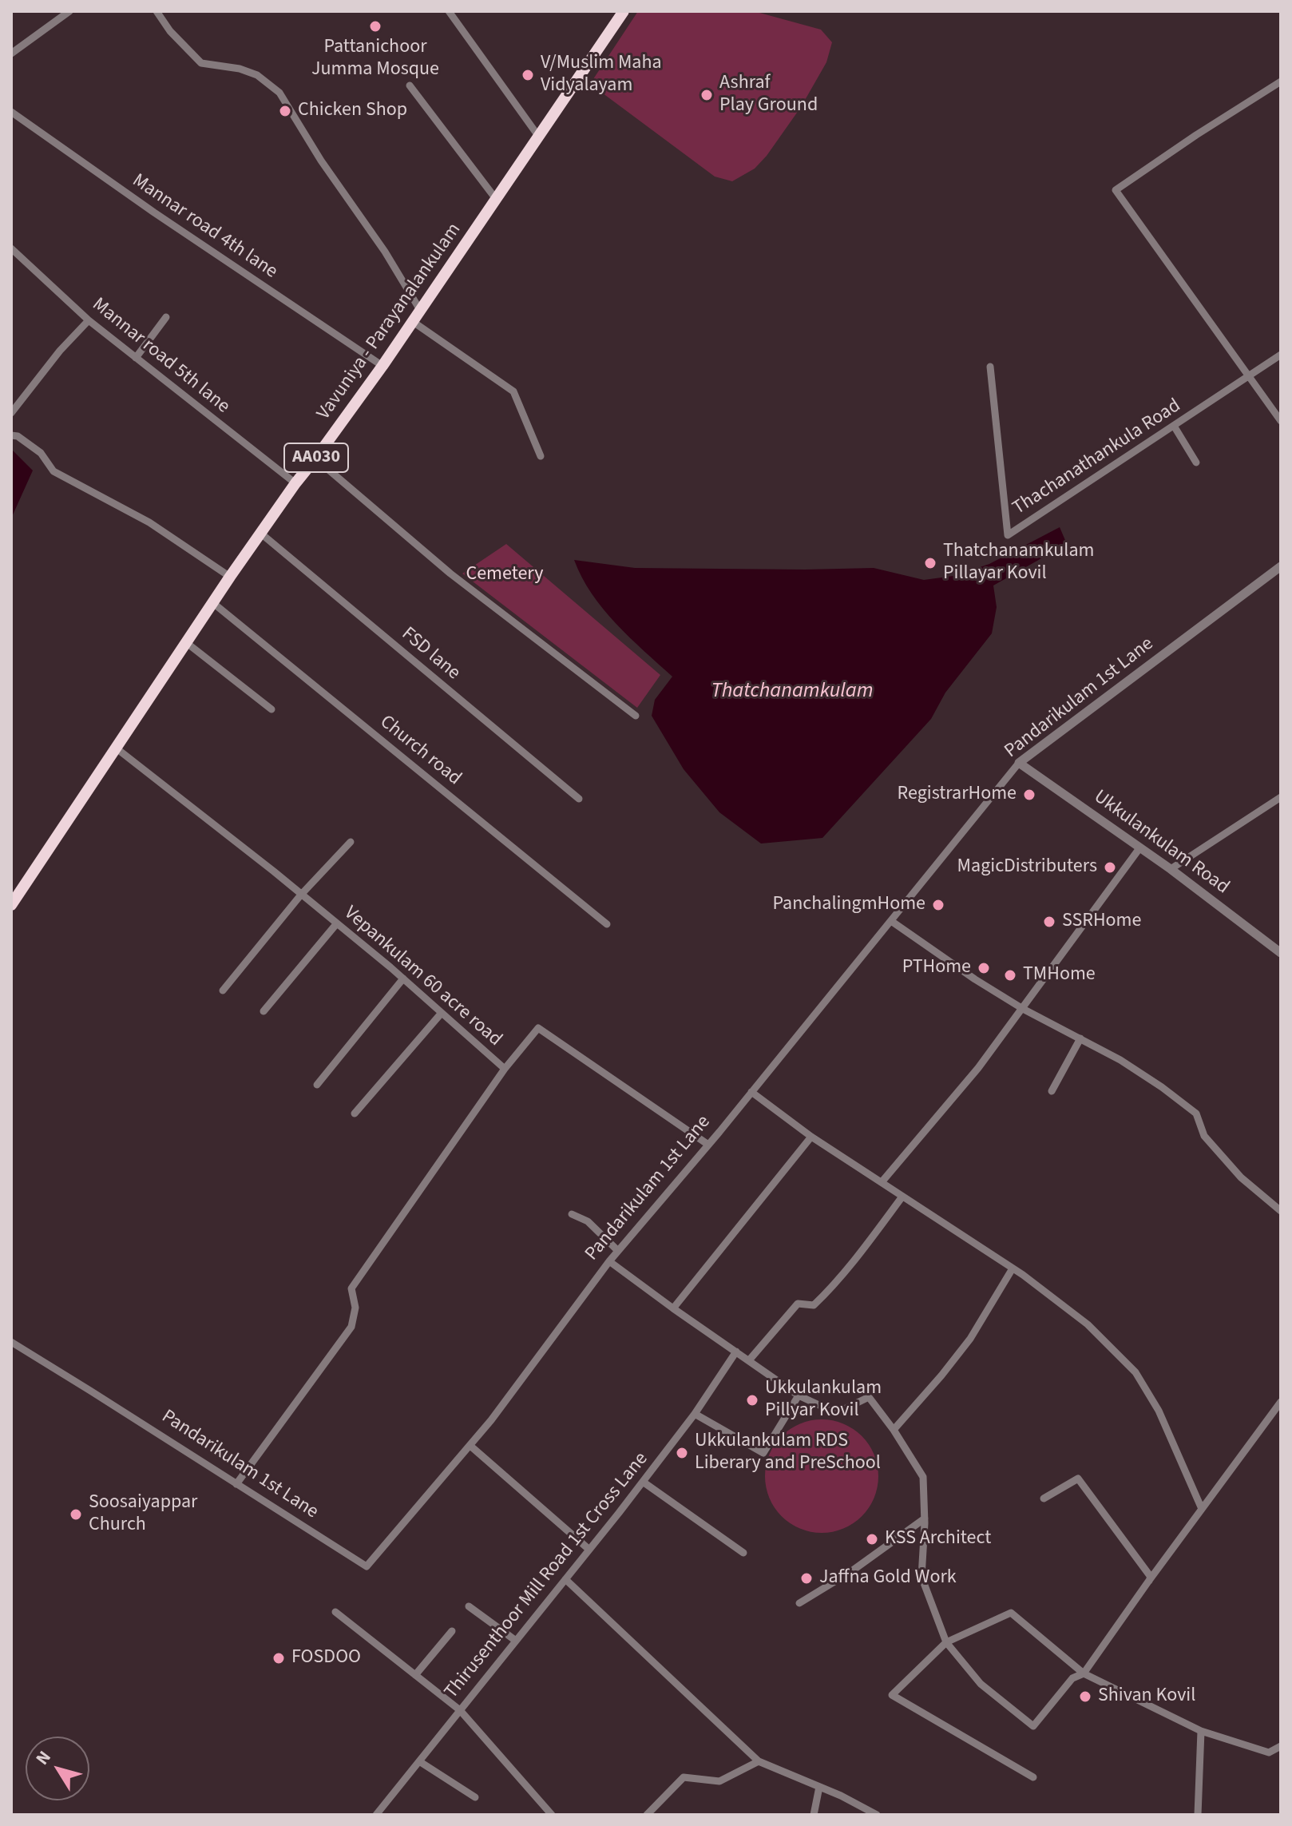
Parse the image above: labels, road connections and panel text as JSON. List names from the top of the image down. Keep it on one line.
{"streets":{"highway":["Vavuniya - Parayanalankulam","AA030"],"street":["Mannar road 4th lane","Mannar road 5th lane","Thachanathankula Road","FSD lane","Pandarikulam 1st Lane","Church road","Ukkulankulam Road","Vepankulam 60 acre road","Thirusenthoor Mill Road 1st Cross Lane"]},"crossings":[["Mannar road 4th lane","Vavuniya - Parayanalankulam"],["Vavuniya - Parayanalankulam","Mannar road 5th lane"],["Vavuniya - Parayanalankulam","FSD lane"],["Vavuniya - Parayanalankulam","Church road"],["Vavuniya - Parayanalankulam","Vepankulam 60 acre road"],["Pandarikulam 1st Lane","Ukkulankulam Road"],["Pandarikulam 1st Lane","Vepankulam 60 acre road"]],"water":["Thatchanamkulam"],"parks":["Cemetery"],"places":["Pattanichoor Jumma Mosque","V/Muslim Maha Vidyalayam","Ashraf Play Ground","Chicken Shop","Thatchanamkulam Pillayar Kovil","RegistrarHome","MagicDistributers","PanchalingmHome","SSRHome","PTHome","TMHome","Ukkulankulam Pillyar Kovil","Ukkulankulam RDS Liberary and PreSchool","Soosaiyappar Church","KSS Architect","Jaffna Gold Work","FOSDOO","Shivan Kovil"],"north":"top left"}
